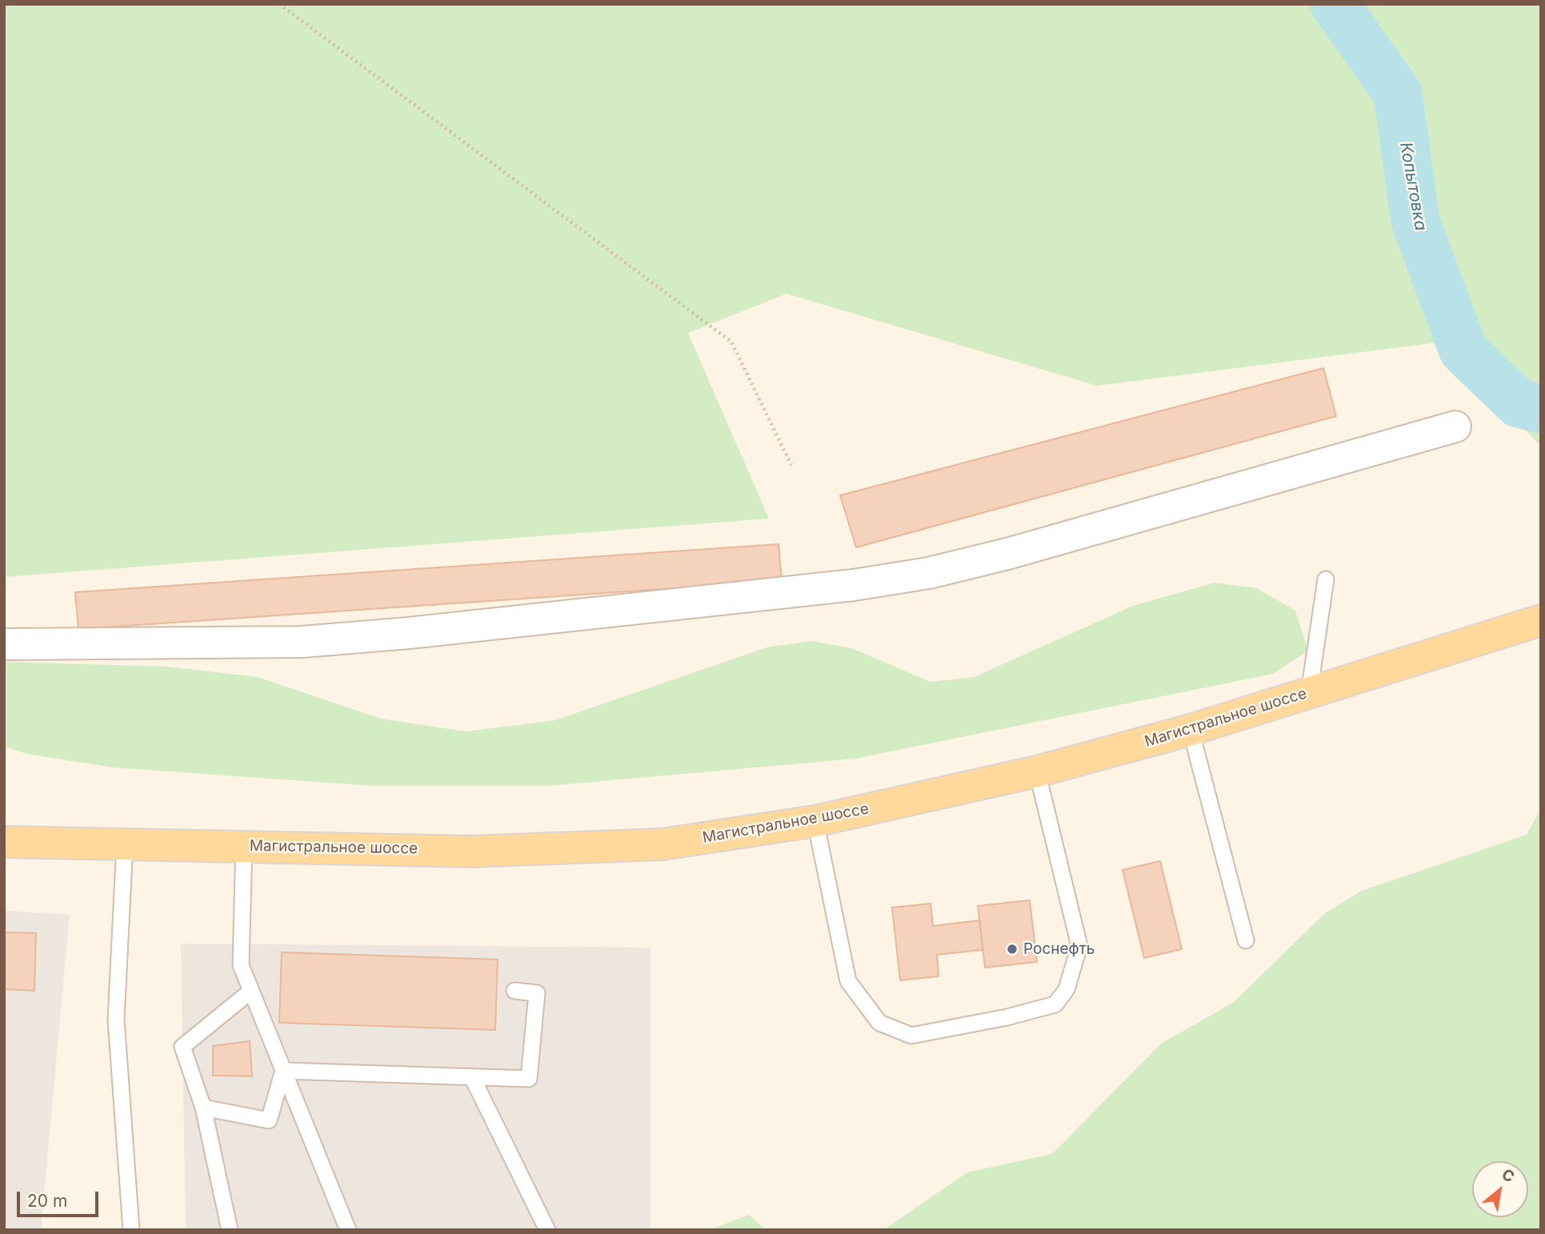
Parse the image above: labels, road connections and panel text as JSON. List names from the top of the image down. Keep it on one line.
{"streets":{"main road":["Магистральное шоссе"]},"water":["Копытовка"],"places":["Роснефть"],"scale_bar":"20 m","north":"top right"}
